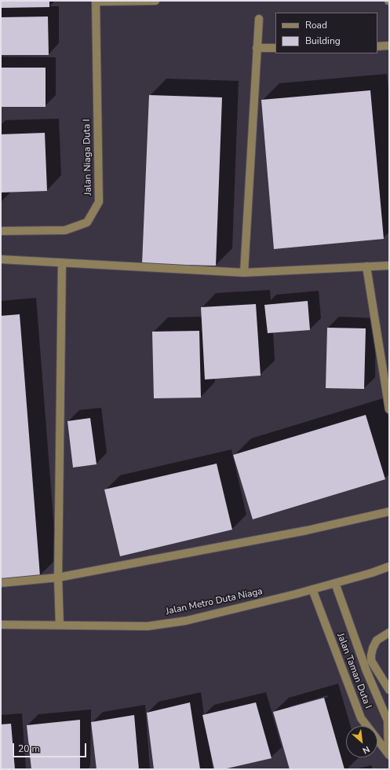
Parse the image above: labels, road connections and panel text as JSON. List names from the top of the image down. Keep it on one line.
{"streets":{"street":["Jalan Niaga Duta I","Jalan Metro Duta Niaga","Jalan Taman Duta I"]},"crossings":[["Jalan Metro Duta Niaga","Jalan Taman Duta I"]],"legend":["Road","Building"],"scale_bar":"20 m","north":"bottom right"}
